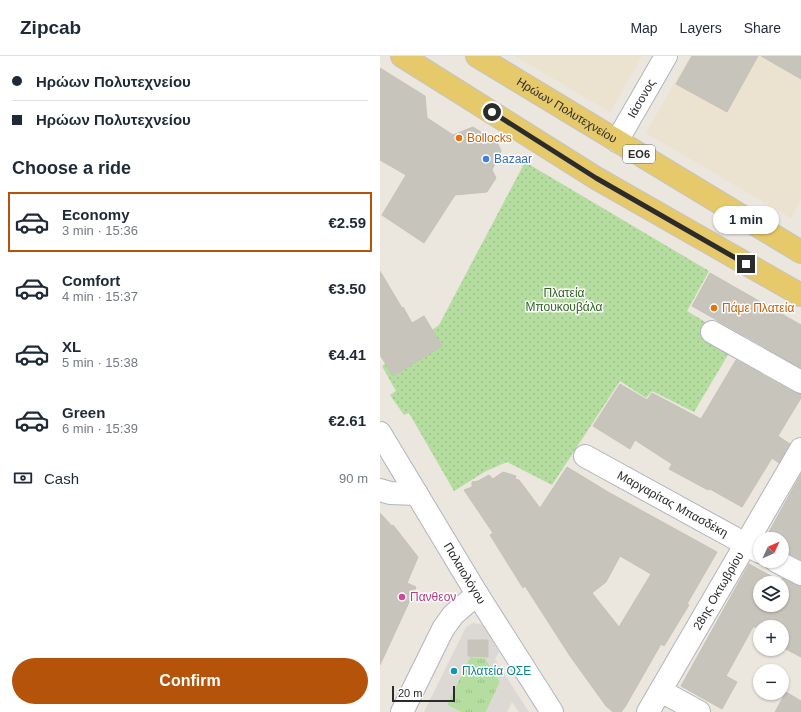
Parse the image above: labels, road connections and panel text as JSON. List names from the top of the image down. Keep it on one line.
{"streets":{"main road":["Ηρώων Πολυτεχνείου","ΕΟ6"],"street":["Ιάσονος","Μαργαρίτας Μπασδέκη","Παλαιολόγου","28ης Οκτωβρίου"]},"crossings":[["Ιάσονος","Ηρώων Πολυτεχνείου"],["Μαργαρίτας Μπασδέκη","28ης Οκτωβρίου"]],"parks":["Πλατεία Μπουκουβάλα"],"places":["Bollocks","Bazaar","Πάμε Πλατεία","Πανθεον","Πλατεία ΟΣΕ"],"scale_bar":"20 m","north":"top right","page":{"header":"Zipcab","nav":["Map","Layers","Share"],"banner":["Ηρώων Πολυτεχνείου","Ηρώων Πολυτεχνείου"],"heading":"Choose a ride","list":[{"name":"Economy","note":"3 min · 15:36","value":"€2.59"},{"name":"Comfort","note":"4 min · 15:37","value":"€3.50"},{"name":"XL","note":"5 min · 15:38","value":"€4.41"},{"name":"Green","note":"6 min · 15:39","value":"€2.61"}],"bubble":"1 min","pay":["Cash","90 m"],"map_buttons":["+","−"],"buttons":"Confirm","scale":"20 m"}}
